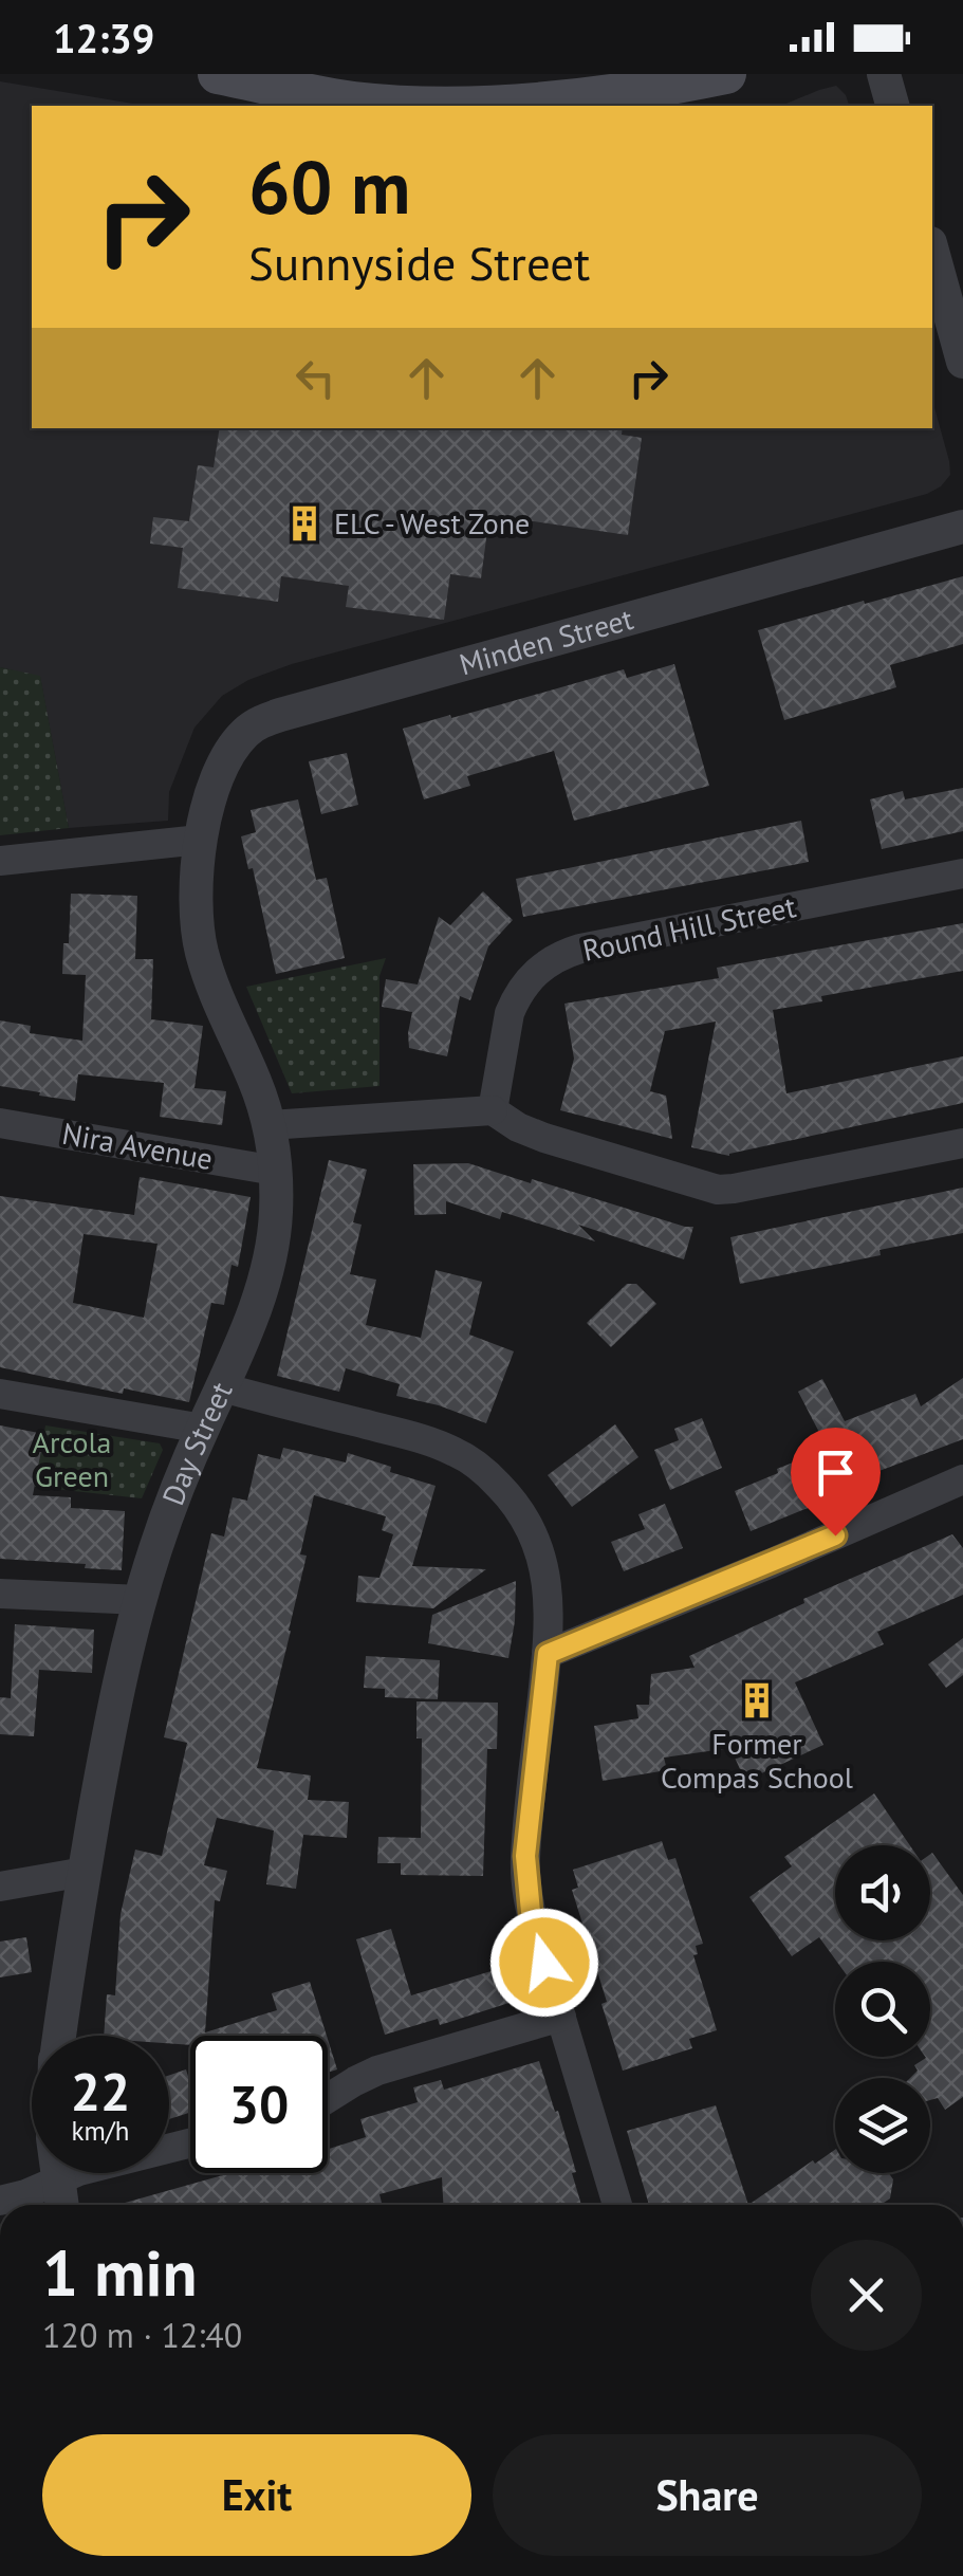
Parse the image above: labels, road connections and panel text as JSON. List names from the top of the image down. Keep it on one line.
{"streets":{"street":["Minden Street","Round Hill Street","Nira Avenue","Day Street"]},"crossings":[["Minden Street","Day Street"],["Nira Avenue","Day Street"]],"parks":["Arcola Green"],"places":{"building":["ELC - West Zone","Former Compas School"]},"page":{"status":"12:39","turn":["60 m","Sunnyside Street"],"speed":"22 km/h","limit":"30","heading":["1 min","120 m · 12:40"],"buttons":["Exit","Share"]}}
